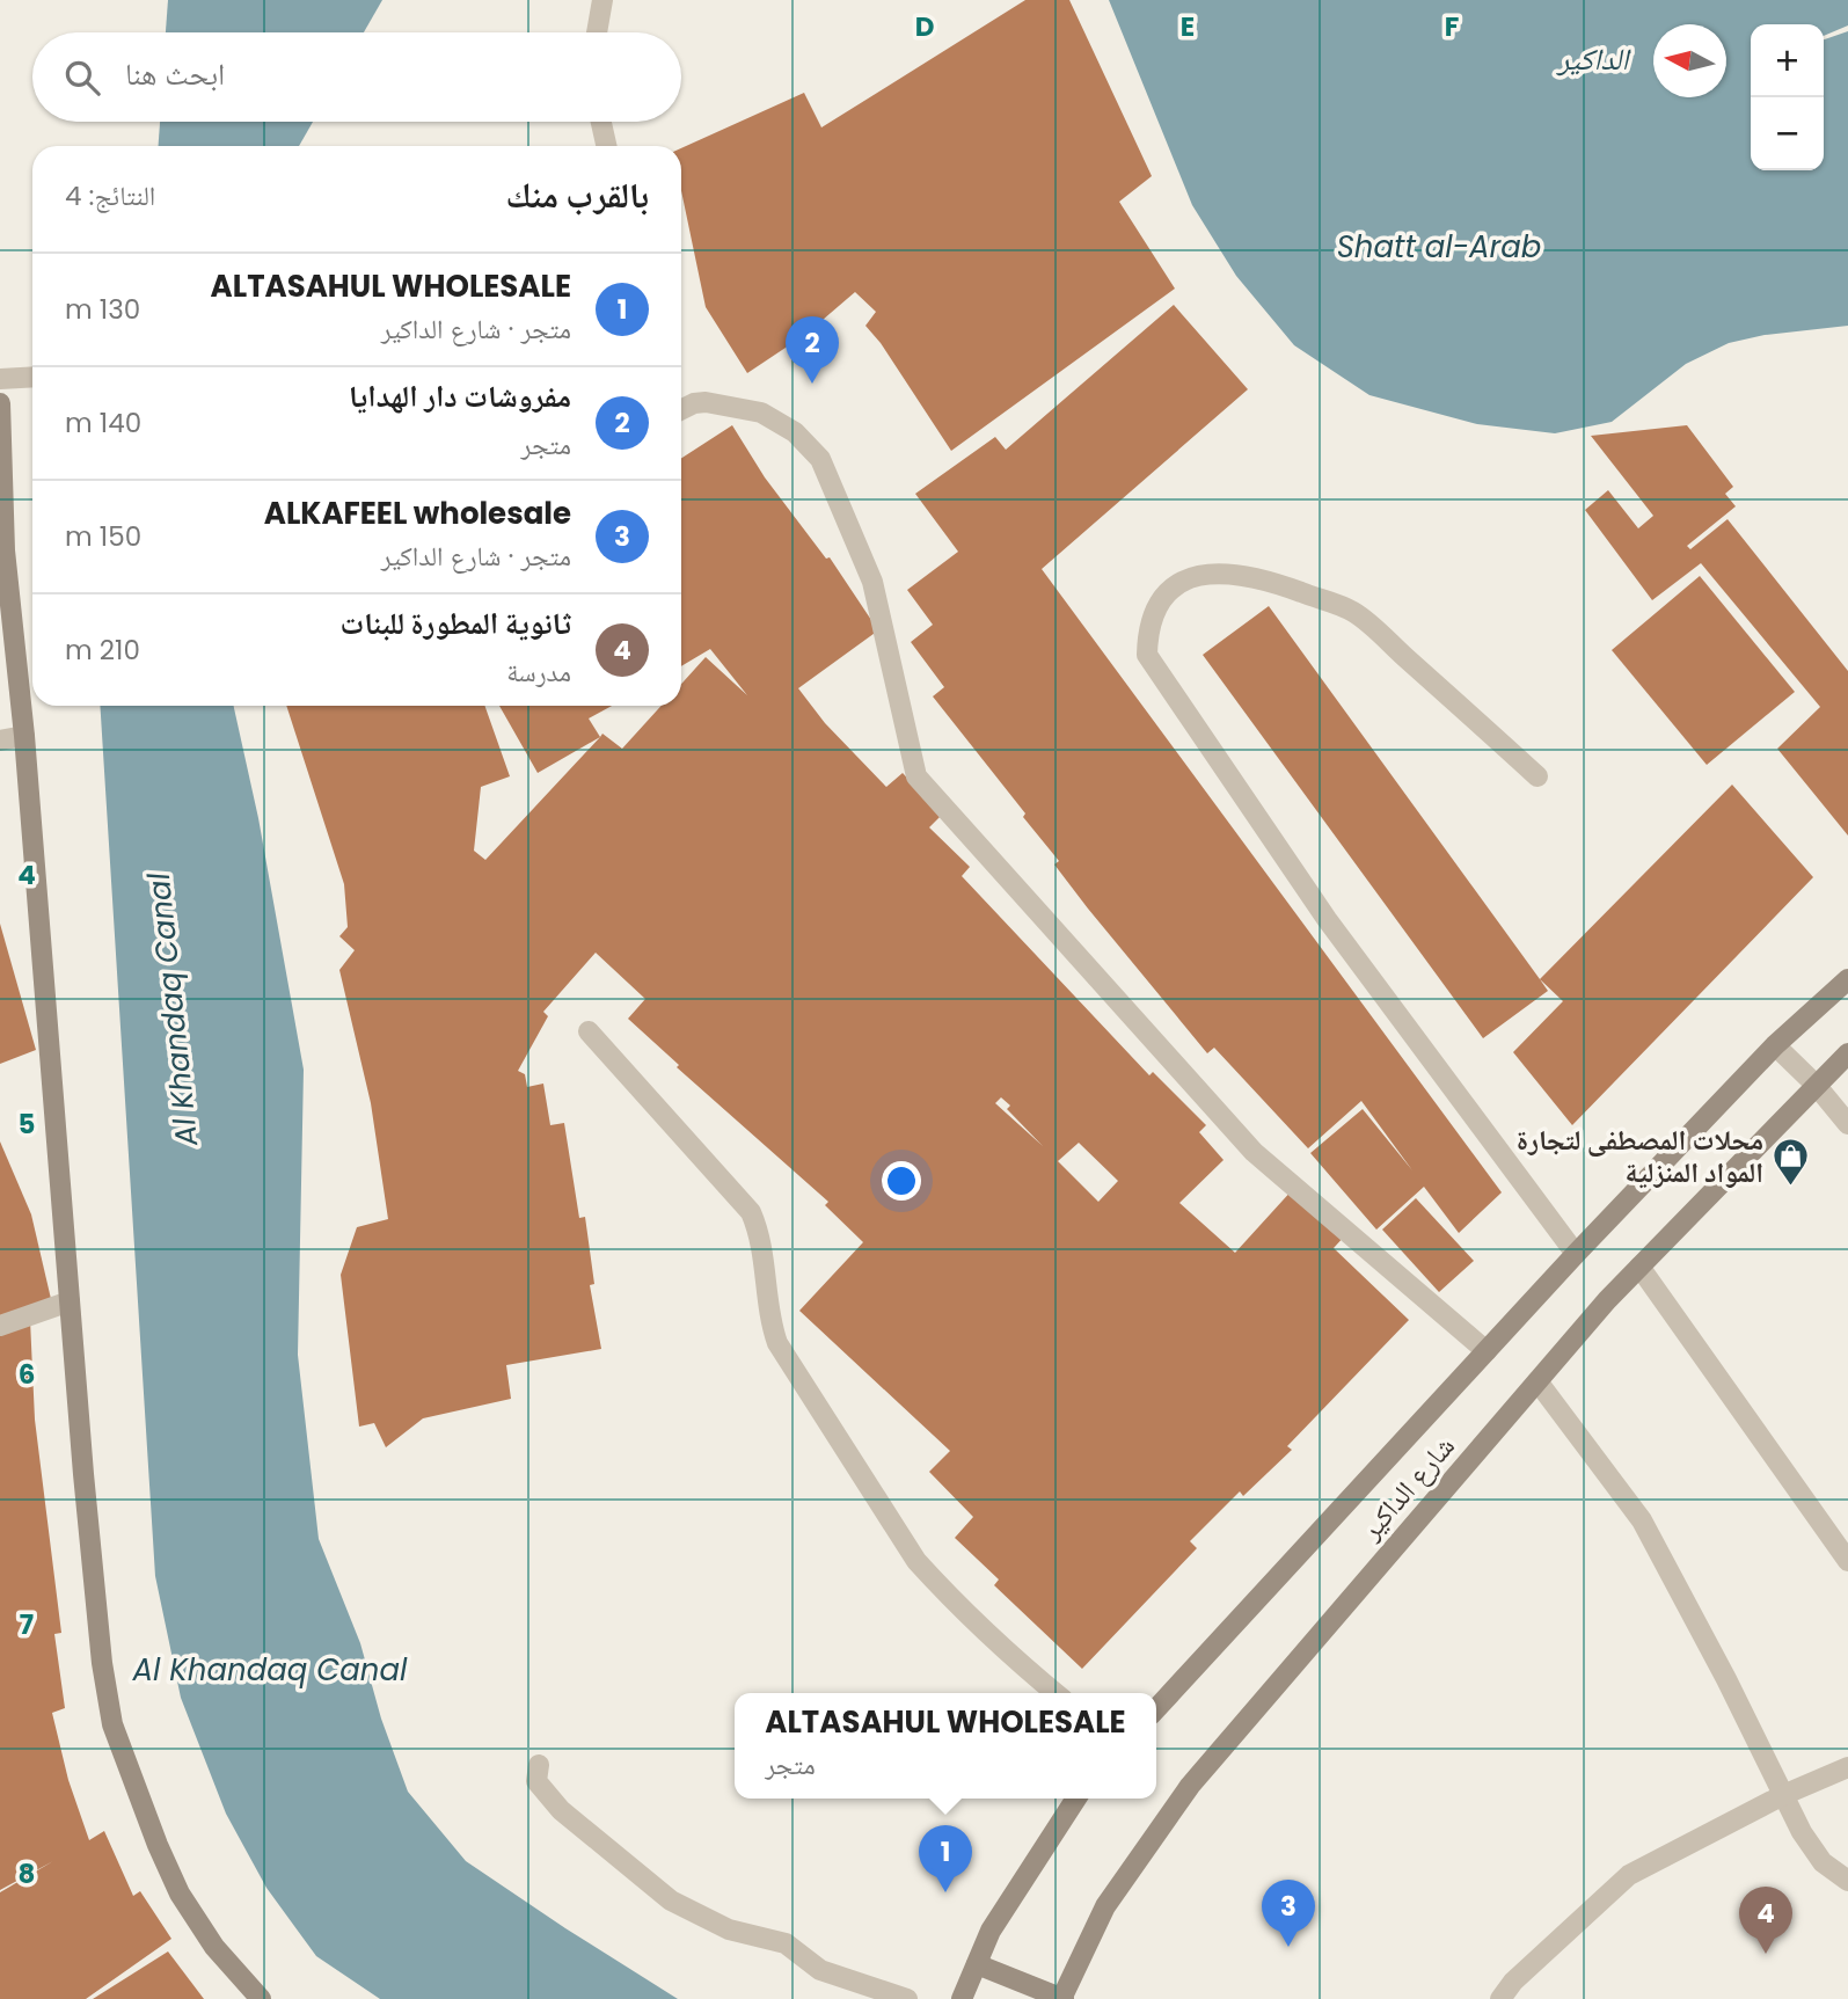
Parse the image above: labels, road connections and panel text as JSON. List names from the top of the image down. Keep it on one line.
{"streets":{"main road":["شارع الداكير"]},"water":["الداكير","Shatt al-Arab","Al Khandaq Canal"],"places":{"shop":["محلات المصطفى لتجارة المواد المنزلية"]},"north":"left","page":{"map_buttons":["+","−"],"search":"ابحث هنا","heading":["بالقرب منك","النتائج: 4"],"list":[{"mark":"1","name":"ALTASAHUL WHOLESALE","note":"متجر · شارع الداكير","value":"130 m"},{"mark":"2","name":"مفروشات دار الهدايا","note":"متجر","value":"140 m"},{"mark":"3","name":"ALKAFEEL wholesale","note":"متجر · شارع الداكير","value":"150 m"},{"mark":"4","name":"ثانوية المطورة للبنات","note":"مدرسة","value":"210 m"}],"pins":["2","1","3","4"],"popup":["ALTASAHUL WHOLESALE","متجر"]},"grid":{"columns":["D","E","F"],"rows":["4","5","6","7","8"]}}
